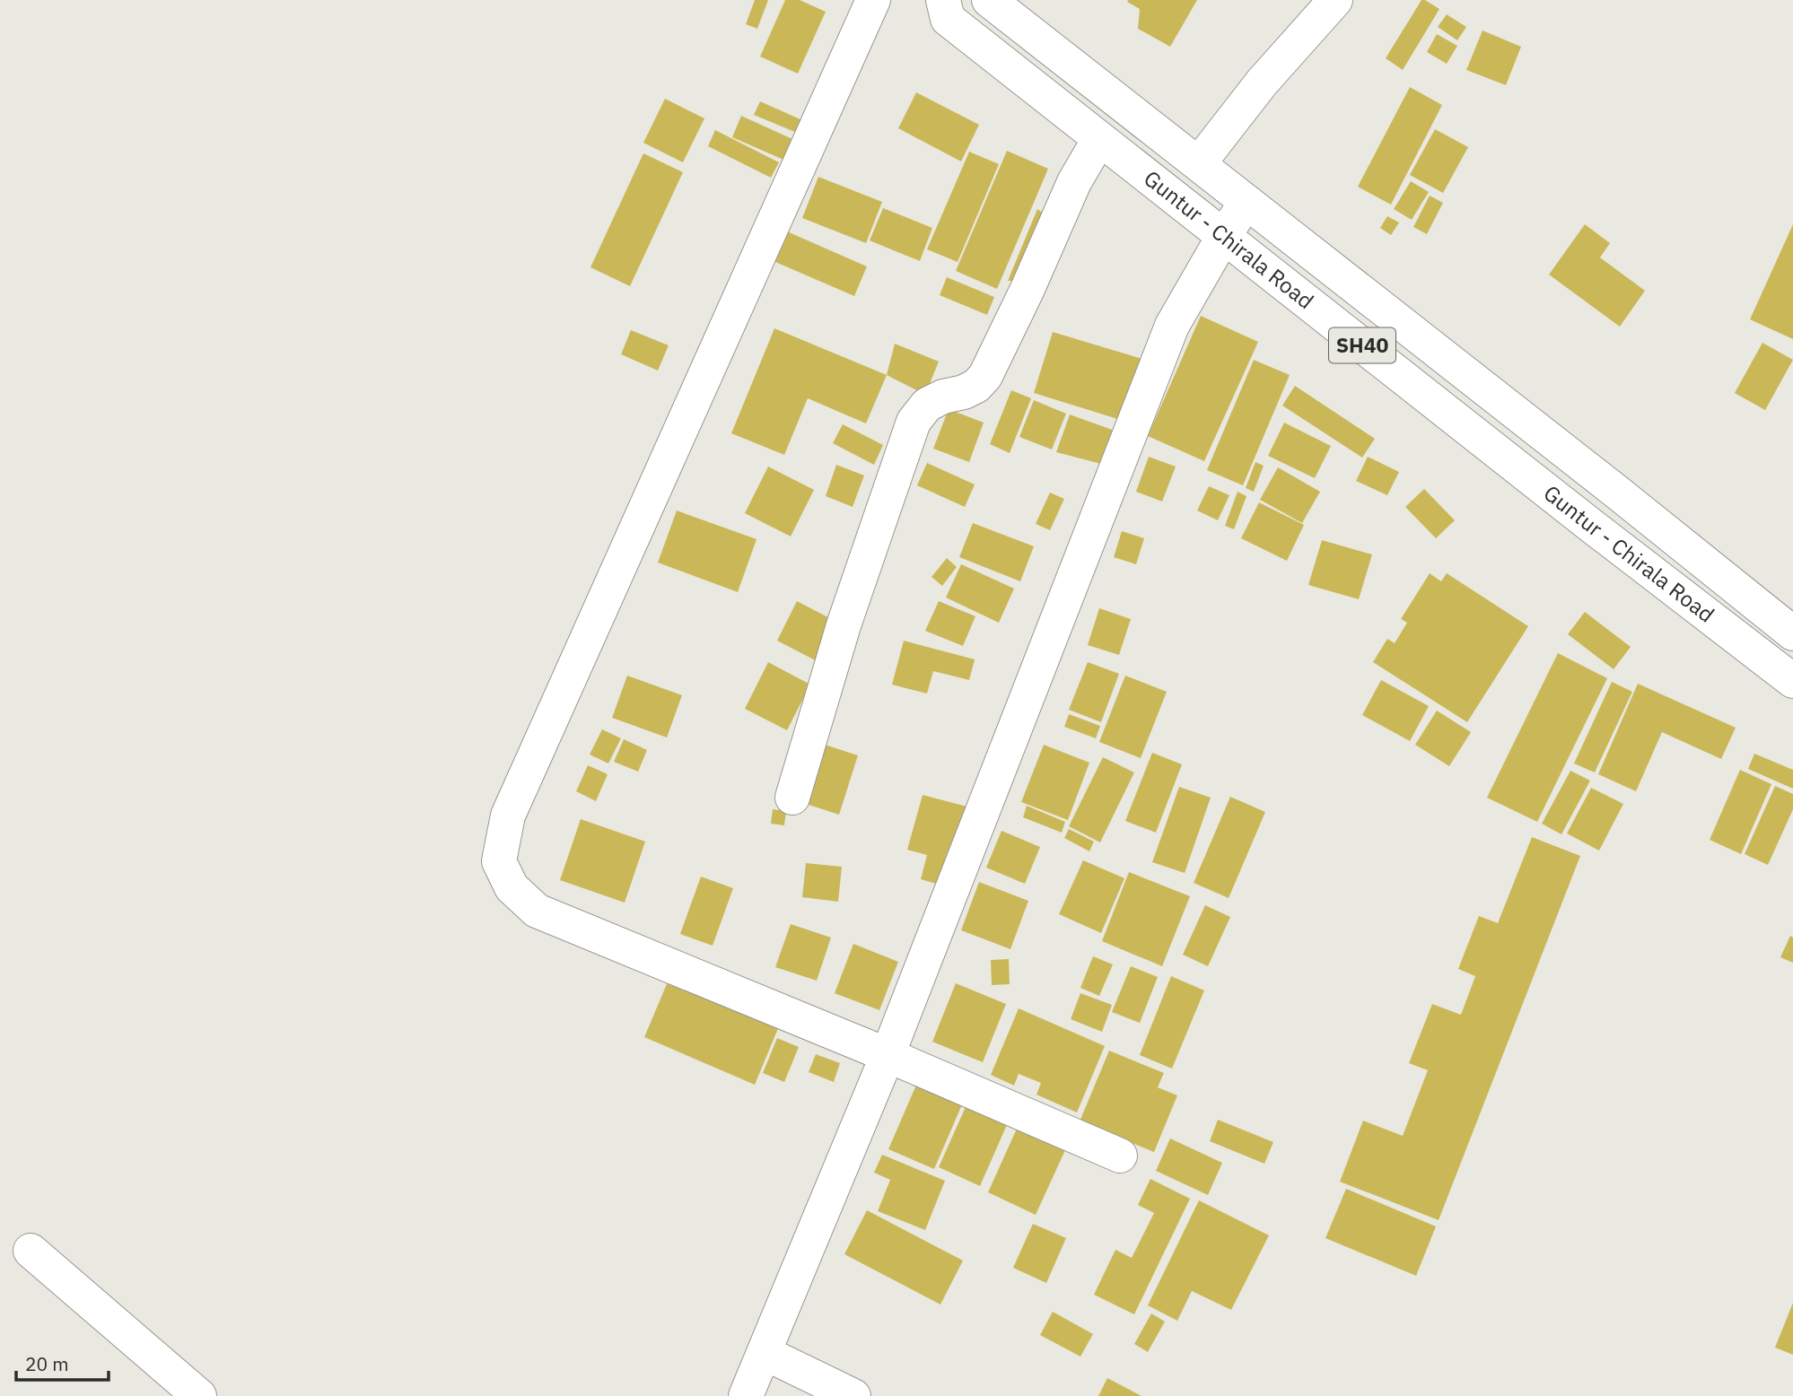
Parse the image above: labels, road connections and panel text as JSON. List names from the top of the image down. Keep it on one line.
{"streets":{"street":["Guntur - Chirala Road","SH40"]},"scale_bar":"20 m"}
